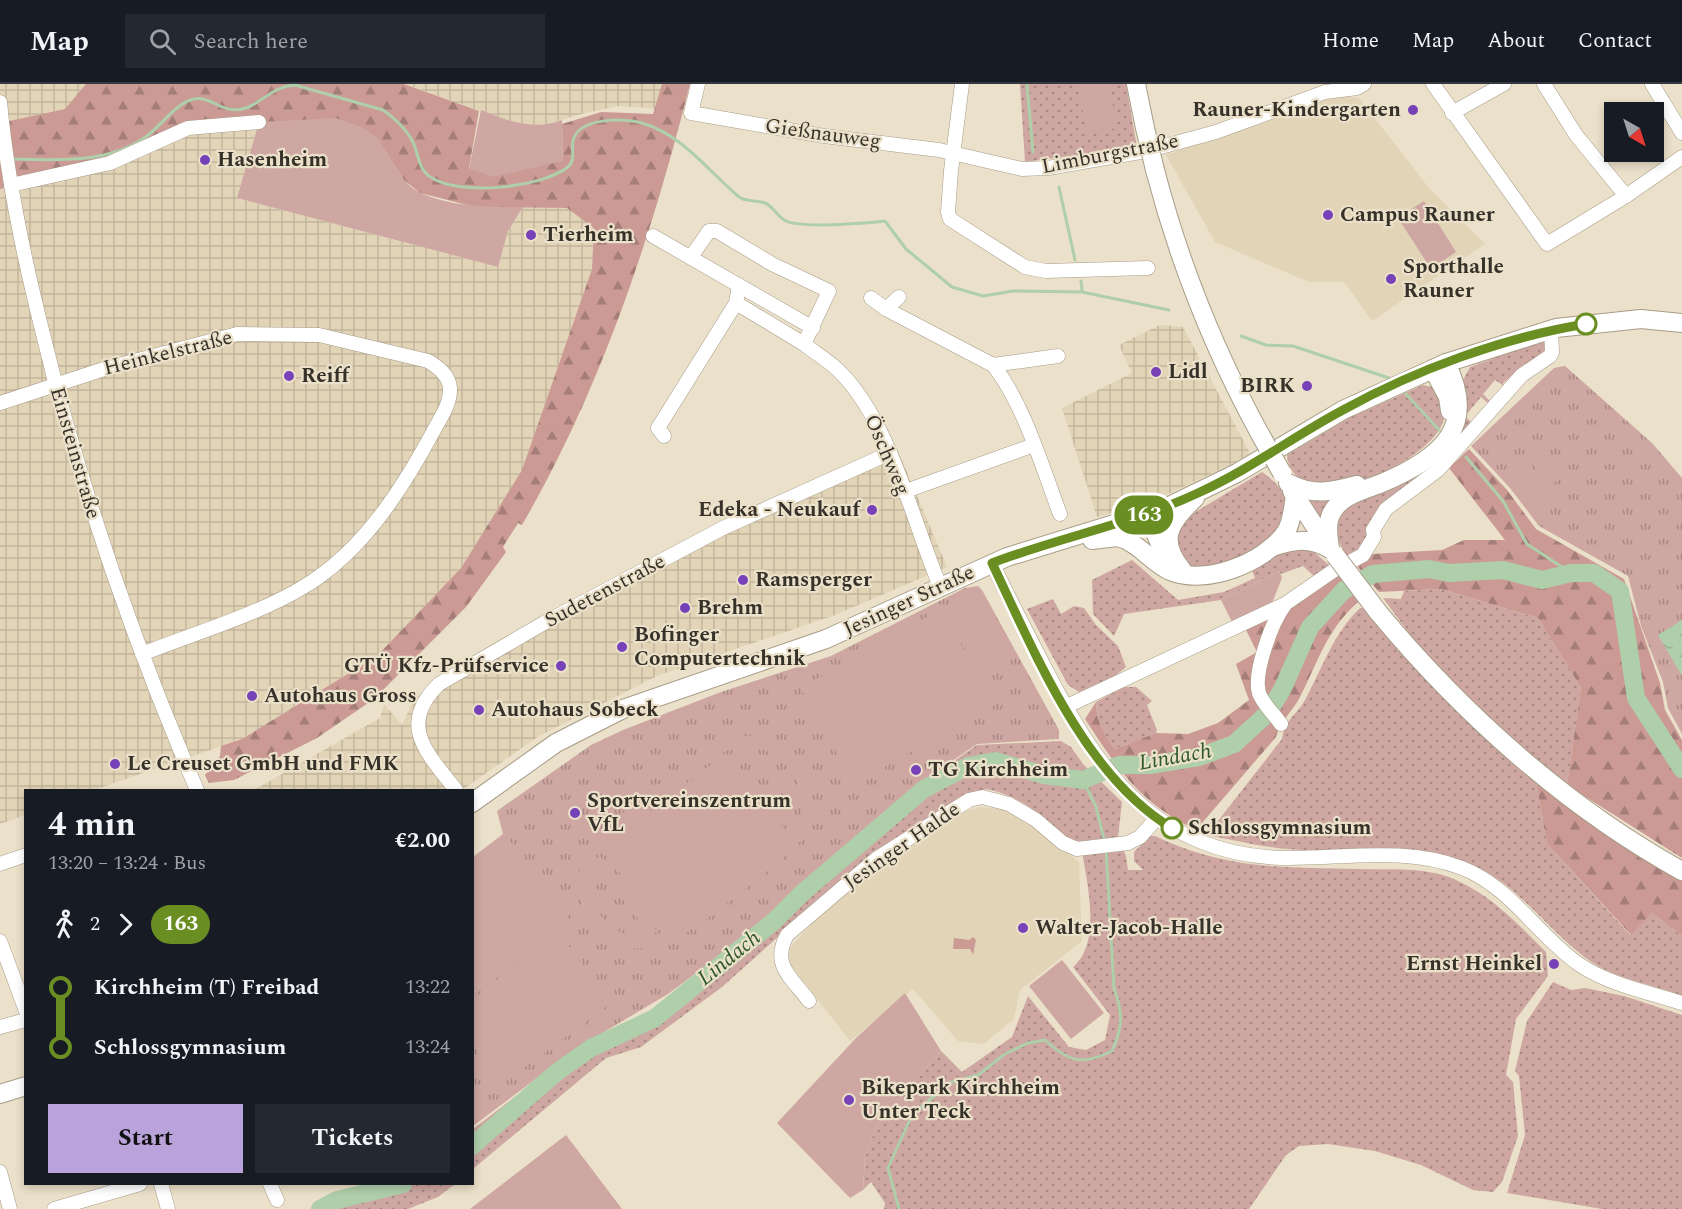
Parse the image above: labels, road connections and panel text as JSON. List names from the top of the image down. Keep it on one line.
{"streets":{"main road":["Jesinger Straße"],"street":["Gießnauweg","Limburgstraße","Heinkelstraße","Einsteinstraße","Öschweg","Sudetenstraße","Jesinger Halde"]},"crossings":[["Gießnauweg","Limburgstraße"],["Heinkelstraße","Einsteinstraße"],["Öschweg","Sudetenstraße"],["Öschweg","Jesinger Straße"]],"water":["Lindach"],"places":["Rauner-Kindergarten","Hasenheim","Campus Rauner","Tierheim","Sporthalle Rauner","Lidl","Reiff","BIRK","Edeka - Neukauf","Ramsperger","Brehm","Bofinger Computertechnik","GTÜ Kfz-Prüfservice","Autohaus Gross","Autohaus Sobeck","Le Creuset GmbH und FMK","TG Kirchheim","Sportvereinszentrum VfL","Schlossgymnasium","Walter-Jacob-Halle","Ernst Heinkel","Bikepark Kirchheim Unter Teck"],"lines":["bus line 163"],"north":"bottom right","page":{"header":"Map","search":"Search here","nav":["Home","Map","About","Contact"],"on_map":"163","heading":["4 min","13:20 – 13:24 · Bus","€2.00"],"legs":["2","163"],"list":[{"name":"Kirchheim (T) Freibad","value":"13:22"},{"name":"Schlossgymnasium","value":"13:24"}],"buttons":["Start","Tickets"]}}
